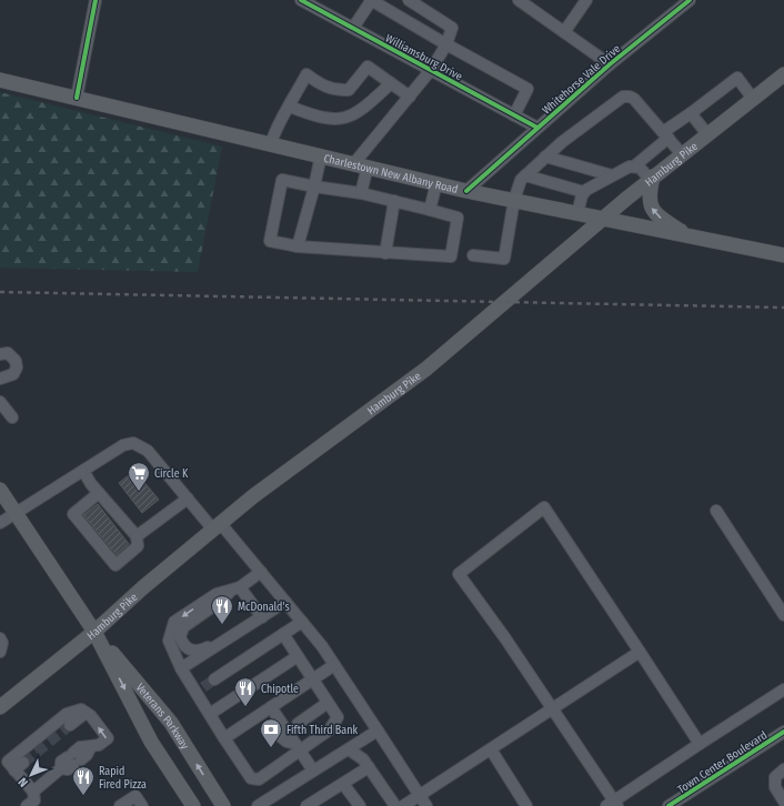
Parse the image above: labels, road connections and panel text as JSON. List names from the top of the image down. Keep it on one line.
{"streets":{"main road":["Hamburg Pike","Charlestown New Albany Road","Veterans Parkway"],"street":["Williamsburg Drive","Whitehorse Vale Drive","Town Center Boulevard"]},"crossings":[["Williamsburg Drive","Whitehorse Vale Drive"],["Williamsburg Drive","Charlestown New Albany Road"],["Whitehorse Vale Drive","Charlestown New Albany Road"],["Hamburg Pike","Charlestown New Albany Road"],["Hamburg Pike","Veterans Parkway"]],"places":{"supermarket":["Circle K"],"restaurant":["McDonald's","Chipotle","Rapid Fired Pizza"],"bank":["Fifth Third Bank"]},"north":"bottom left"}
